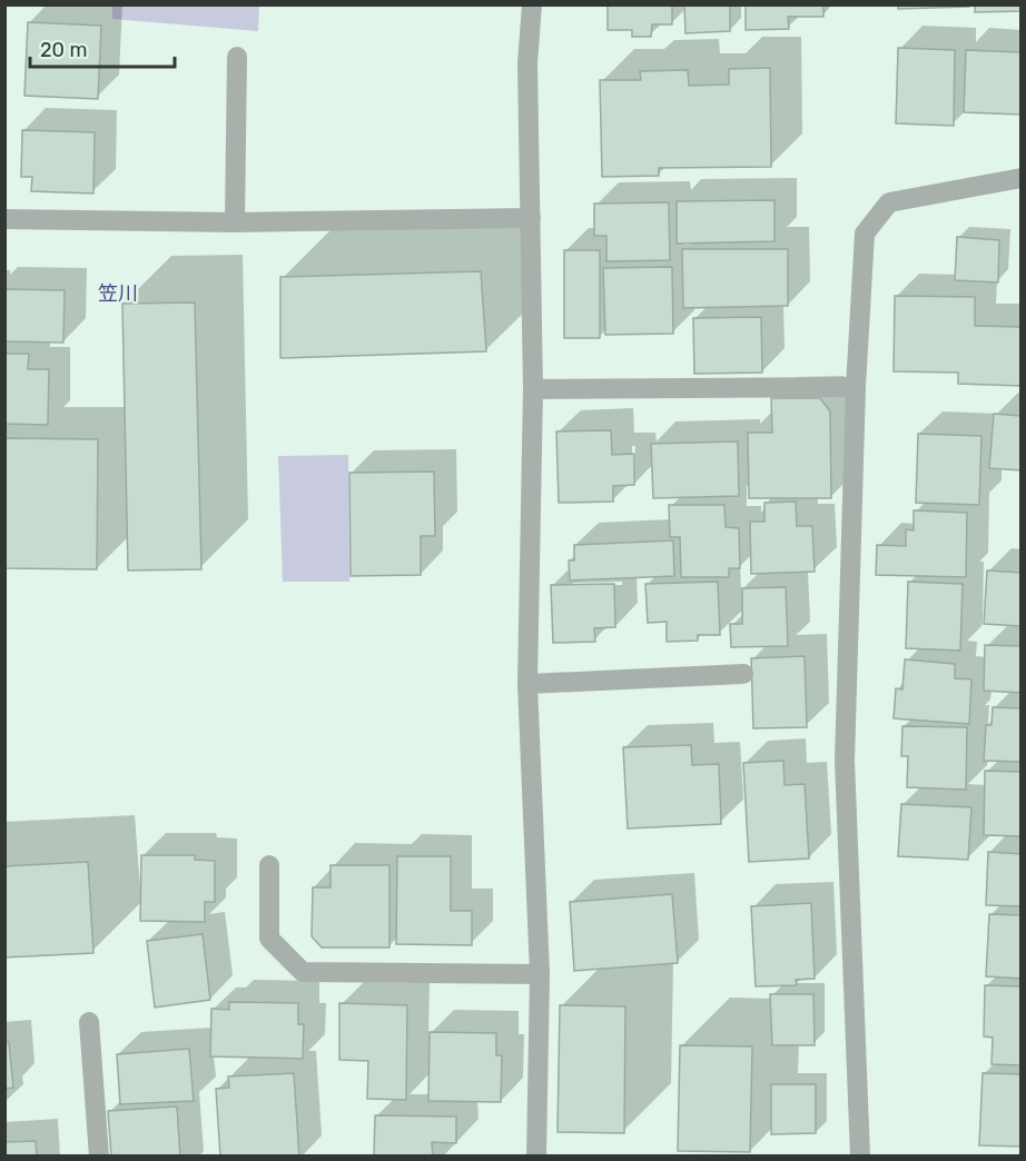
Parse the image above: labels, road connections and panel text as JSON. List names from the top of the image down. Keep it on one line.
{"districts":["笠川"],"scale_bar":"20 m"}
